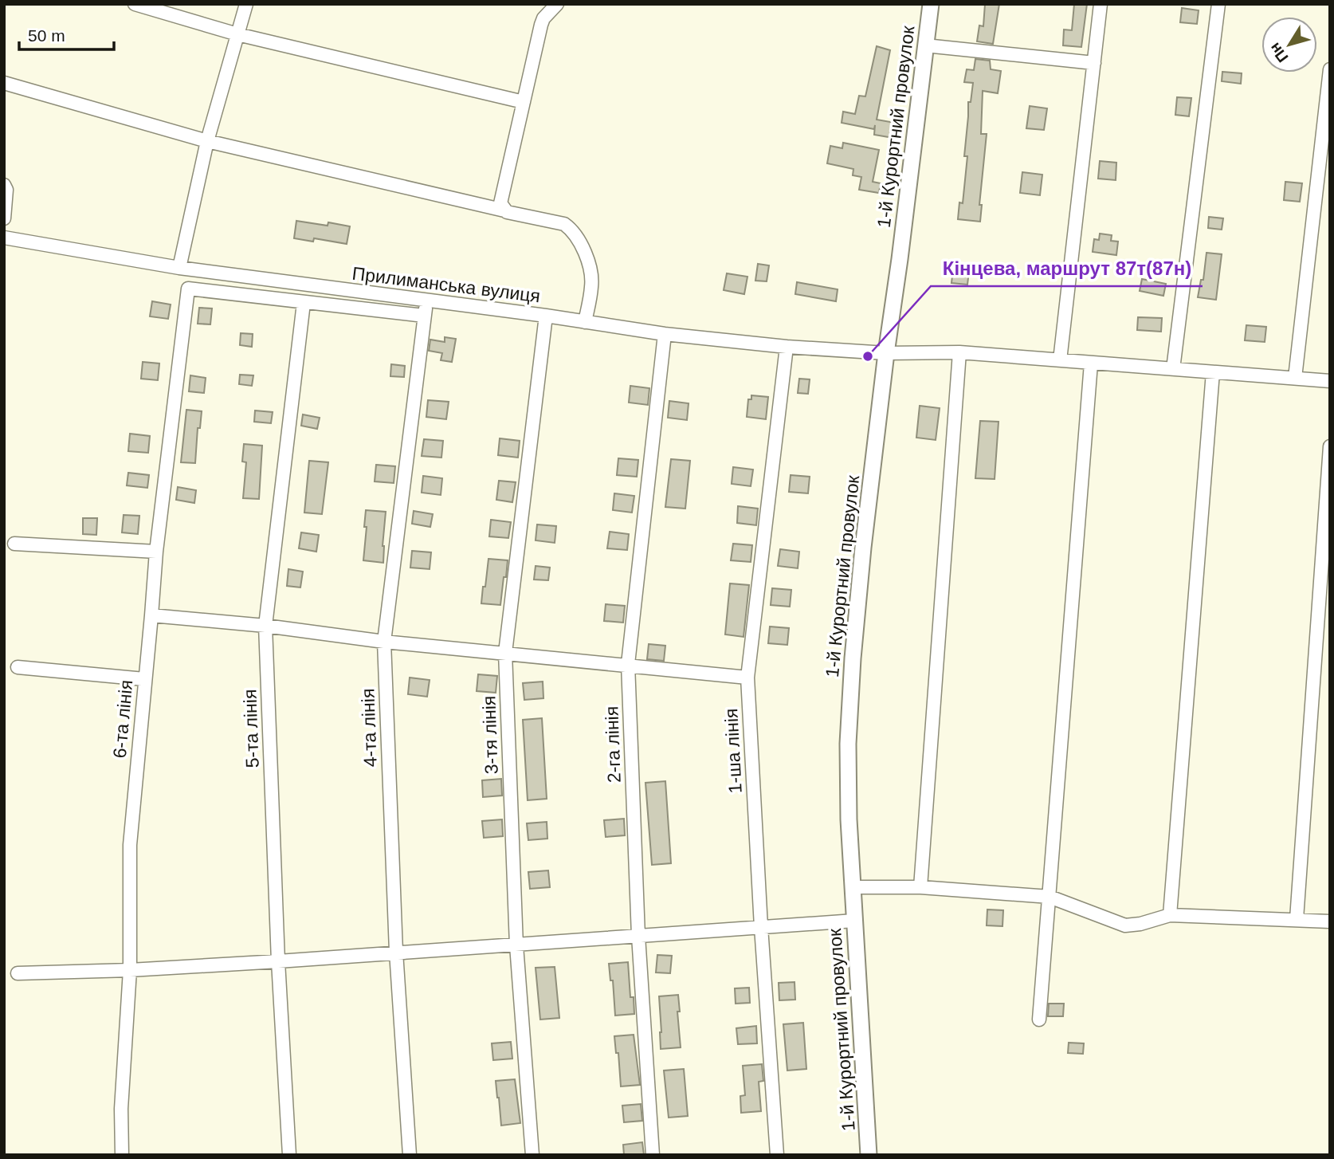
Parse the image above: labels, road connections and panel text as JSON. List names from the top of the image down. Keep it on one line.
{"streets":{"street":["1-й Курортний провулок","Прилиманська вулиця","6-та лінія","4-та лінія","5-та лінія","3-тя лінія","2-га лінія","1-ша лінія"]},"crossings":[["1-й Курортний провулок","Прилиманська вулиця"],["Прилиманська вулиця","4-та лінія"],["Прилиманська вулиця","3-тя лінія"],["Прилиманська вулиця","2-га лінія"],["Прилиманська вулиця","1-ша лінія"],["6-та лінія","5-та лінія"]],"places":["Кінцева, маршрут 87т(87н)"],"scale_bar":"50 m","north":"bottom left"}
